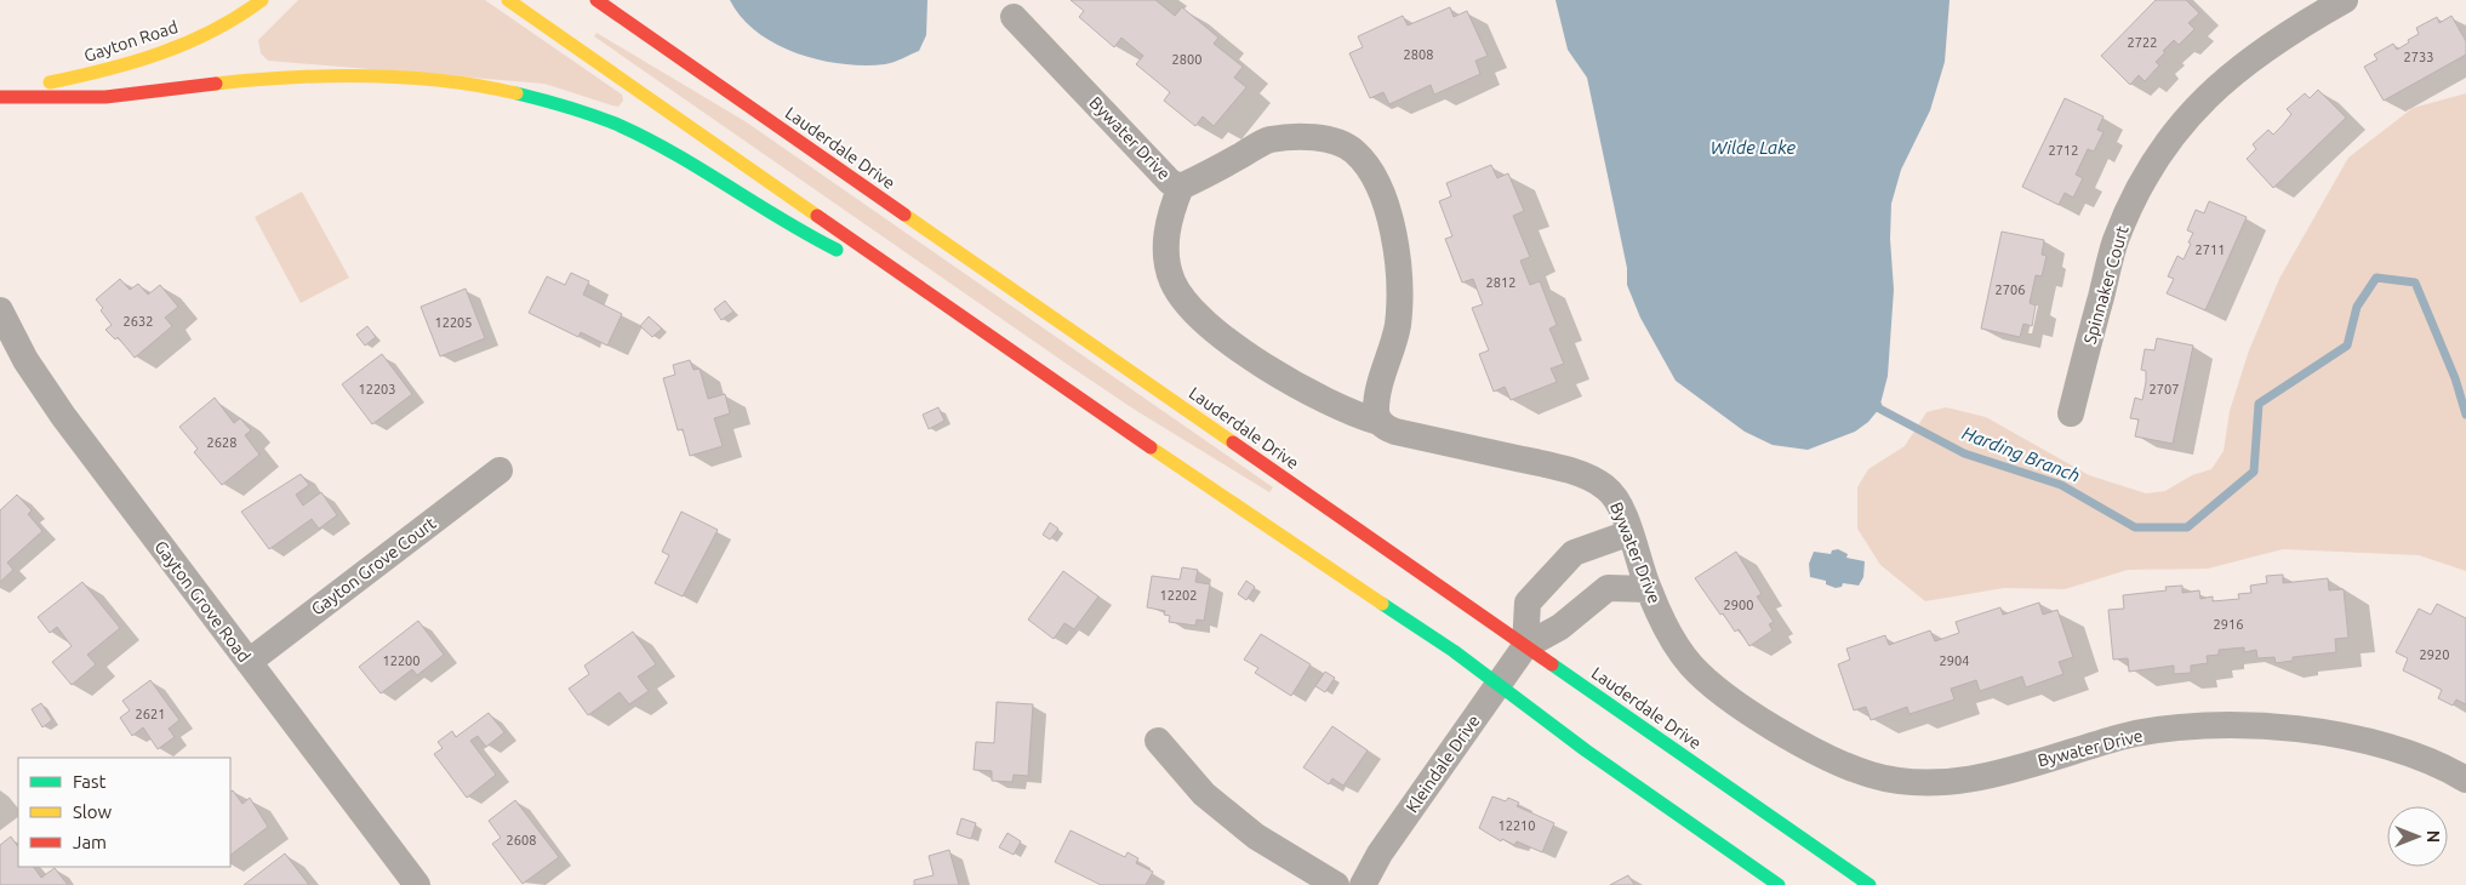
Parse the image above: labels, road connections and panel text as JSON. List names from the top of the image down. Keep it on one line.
{"streets":{"main road":["Gayton Road","Lauderdale Drive"],"street":["Bywater Drive","Spinnaker Court","Gayton Grove Court","Gayton Grove Road","Kleindale Drive"]},"crossings":[["Bywater Drive","Kleindale Drive"],["Lauderdale Drive","Kleindale Drive"],["Gayton Grove Court","Gayton Grove Road"]],"water":["Wilde Lake","Harding Branch"],"house_numbers":["2722","2808","2733","2800","2712","2711","2812","2706","2632","12205","12203","2707","2628","12202","2900","2916","2920","12200","2904","2621","12210","2608"],"legend":["Fast","Slow","Jam"],"north":"right"}
